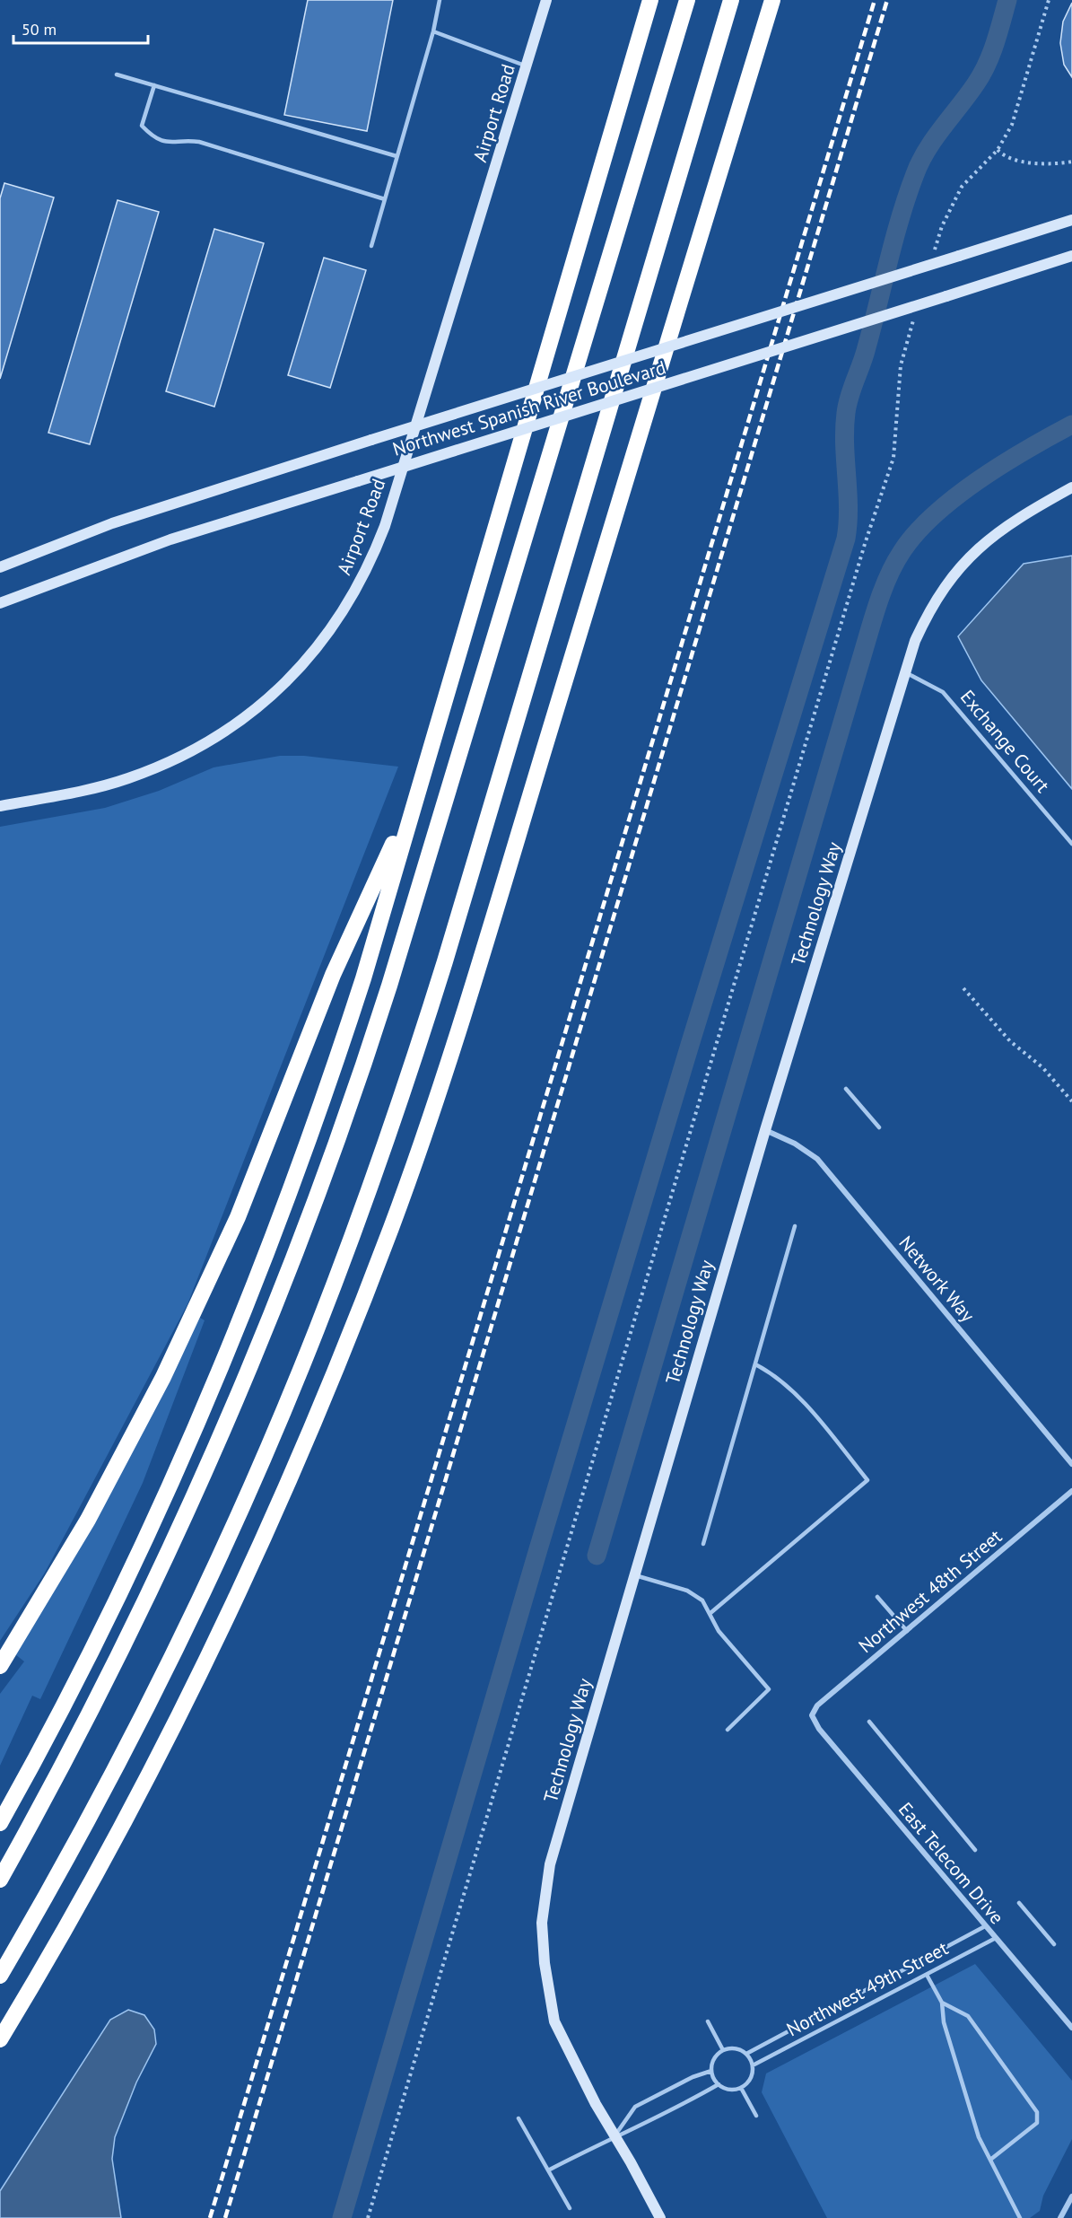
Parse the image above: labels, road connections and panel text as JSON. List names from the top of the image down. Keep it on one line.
{"streets":{"street":["Airport Road","Northwest Spanish River Boulevard","Technology Way","Network Way","Northwest 48th Street","East Telecom Drive"],"lane":["Exchange Court","Northwest 49th Street"]},"crossings":[["Exchange Court","Technology Way"],["Technology Way","Network Way"],["Northwest 48th Street","East Telecom Drive"],["East Telecom Drive","Northwest 49th Street"]],"scale_bar":"50 m"}
